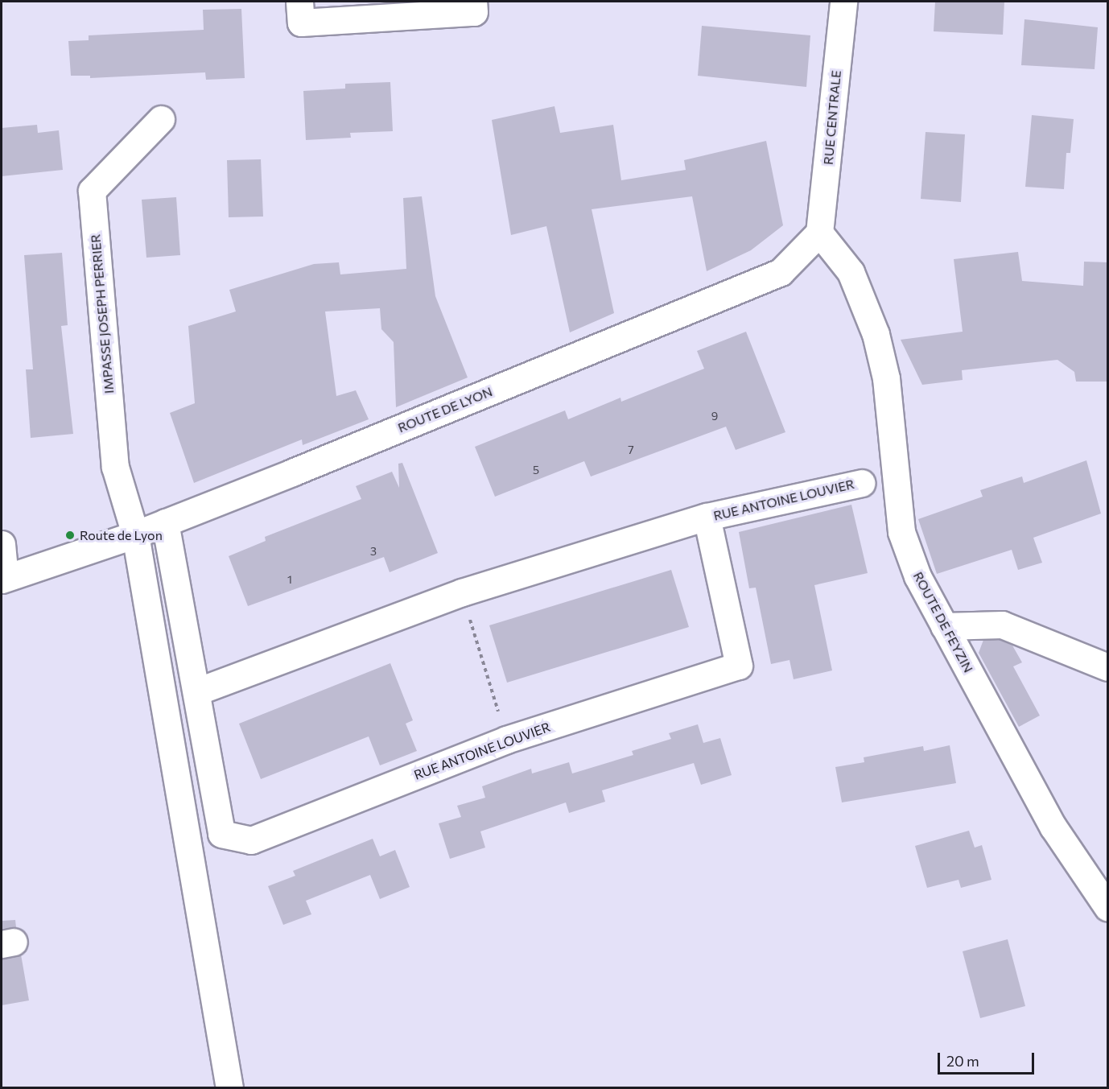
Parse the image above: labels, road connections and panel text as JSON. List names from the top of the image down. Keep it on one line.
{"streets":{"street":["RUE CENTRALE","IMPASSE JOSEPH PERRIER","ROUTE DE LYON","RUE ANTOINE LOUVIER","ROUTE DE FEYZIN"]},"crossings":[["RUE CENTRALE","ROUTE DE LYON"],["RUE CENTRALE","ROUTE DE FEYZIN"],["IMPASSE JOSEPH PERRIER","ROUTE DE LYON"],["ROUTE DE LYON","RUE ANTOINE LOUVIER"],["ROUTE DE LYON","ROUTE DE FEYZIN"]],"places":["Route de Lyon"],"house_numbers":["9","7","5","3","1"],"scale_bar":"20 m"}
